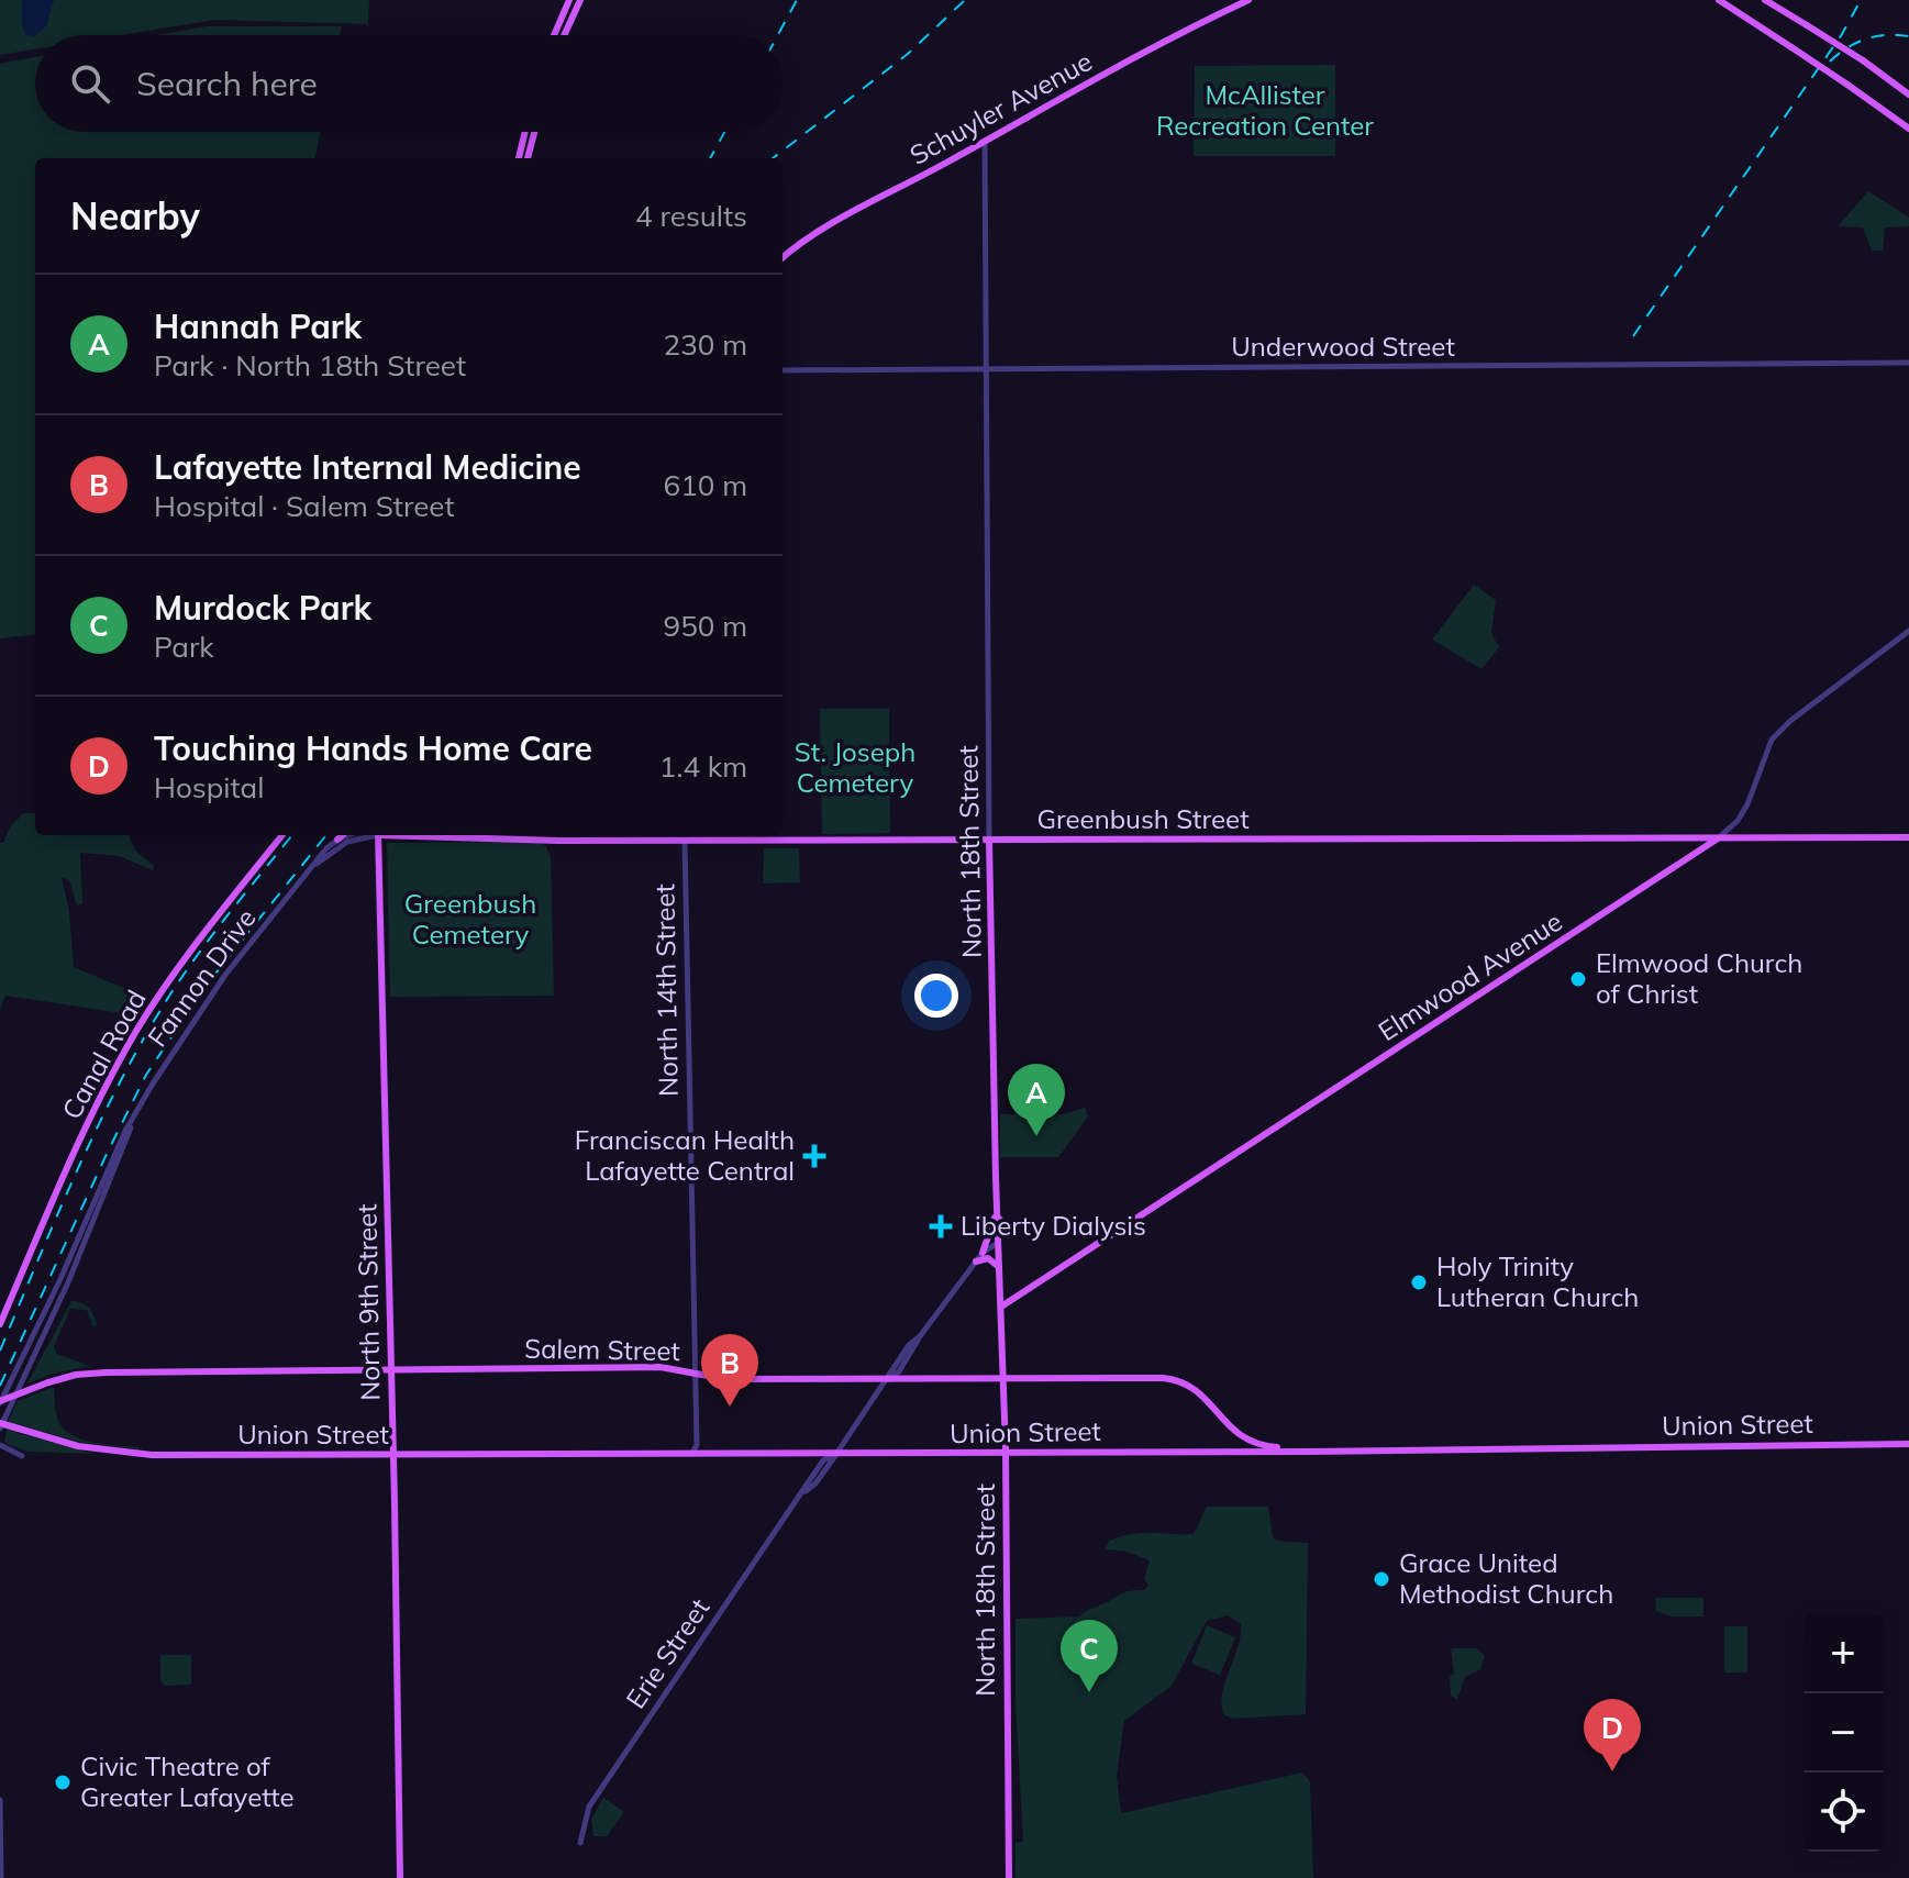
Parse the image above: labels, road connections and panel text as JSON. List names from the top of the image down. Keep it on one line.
{"streets":{"main road":["Schuyler Avenue","Greenbush Street","North 18th Street","Elmwood Avenue","Canal Road","North 9th Street","Salem Street","Union Street"],"street":["Underwood Street","Fannon Drive","North 14th Street","Erie Street"]},"crossings":[["Schuyler Avenue","North 18th Street"],["Underwood Street","North 18th Street"],["Greenbush Street","North 18th Street"],["Greenbush Street","Elmwood Avenue"],["Greenbush Street","North 14th Street"],["North 18th Street","Elmwood Avenue"],["North 18th Street","Salem Street"],["North 18th Street","Union Street"],["North 18th Street","Erie Street"],["North 14th Street","Salem Street"],["North 14th Street","Union Street"],["North 9th Street","Salem Street"],["North 9th Street","Union Street"],["Salem Street","Union Street"],["Salem Street","Erie Street"],["Union Street","Erie Street"]],"parks":["McAllister Recreation Center","St. Joseph Cemetery","Greenbush Cemetery"],"places":{"other":["Elmwood Church of Christ","Holy Trinity Lutheran Church","Grace United Methodist Church","Civic Theatre of Greater Lafayette"],"health":["Franciscan Health Lafayette Central","Liberty Dialysis"]},"page":{"search":"Search here","heading":["Nearby","4 results"],"list":[{"mark":"A","name":"Hannah Park","note":"Park · North 18th Street","value":"230 m"},{"mark":"B","name":"Lafayette Internal Medicine","note":"Hospital · Salem Street","value":"610 m"},{"mark":"C","name":"Murdock Park","note":"Park","value":"950 m"},{"mark":"D","name":"Touching Hands Home Care","note":"Hospital","value":"1.4 km"}],"pins":["A","B","C","D"],"map_buttons":["+","−"]}}
